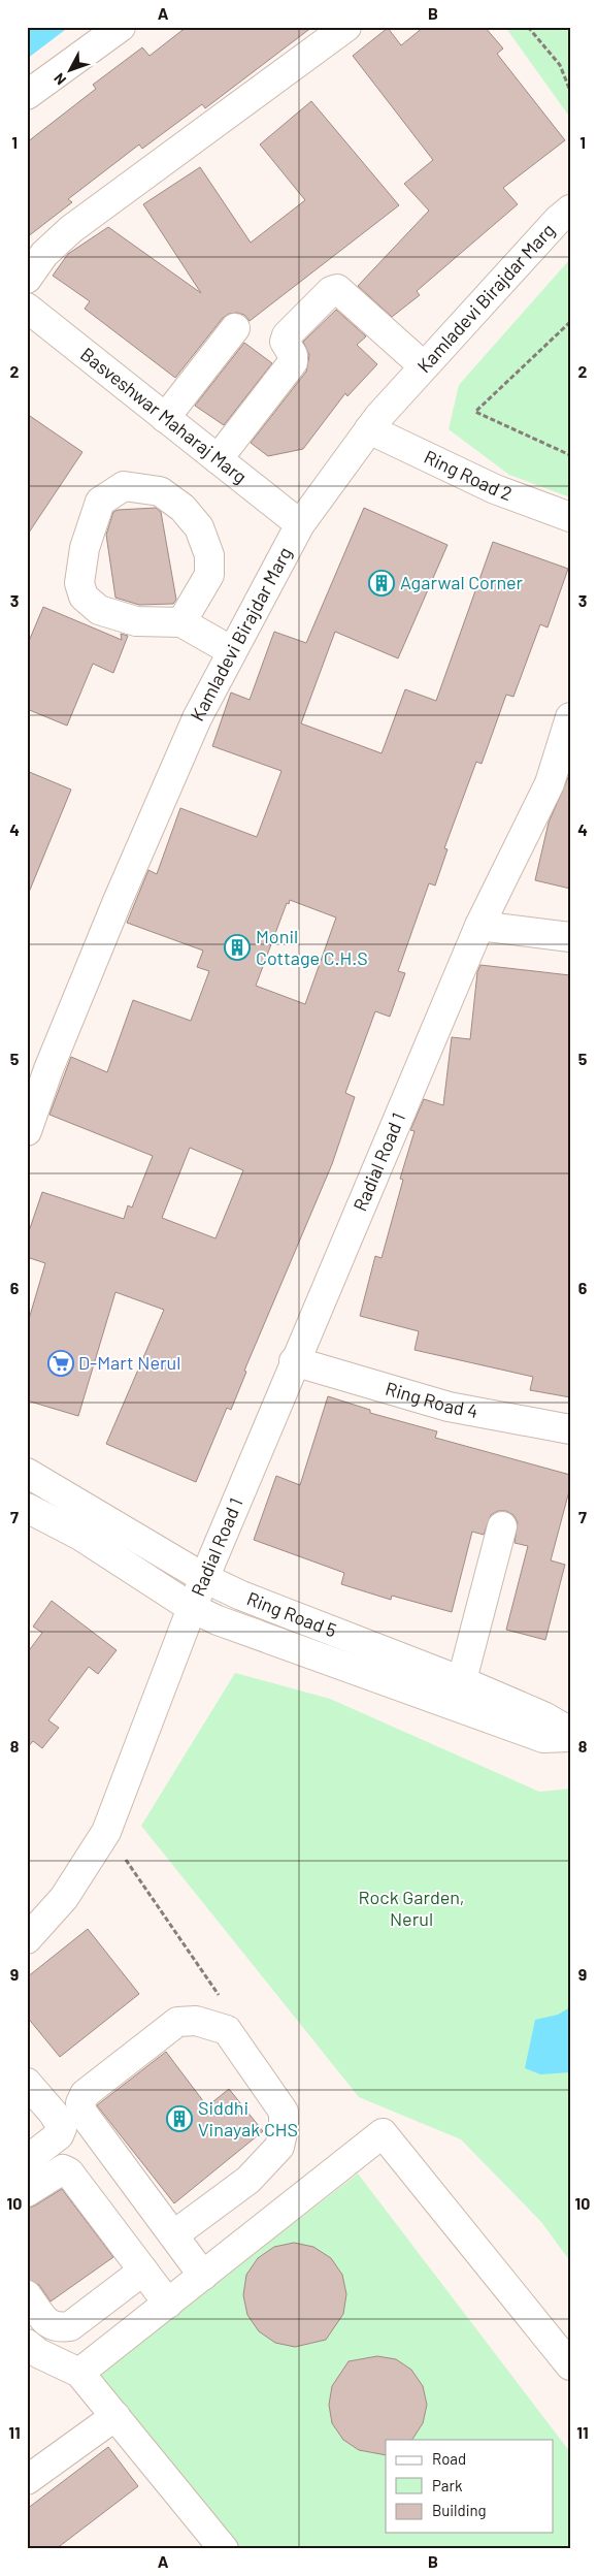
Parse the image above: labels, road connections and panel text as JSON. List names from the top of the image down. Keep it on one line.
{"streets":{"street":["Kamladevi Birajdar Marg","Basveshwar Maharaj Marg","Ring Road 2","Radial Road 1","Ring Road 4","Ring Road 5"]},"crossings":[["Kamladevi Birajdar Marg","Basveshwar Maharaj Marg"],["Kamladevi Birajdar Marg","Ring Road 2"],["Radial Road 1","Ring Road 4"],["Radial Road 1","Ring Road 5"]],"parks":["Rock Garden, Nerul"],"places":{"building":["Agarwal Corner","Monil Cottage C.H.S","Siddhi Vinayak CHS"],"supermarket":["D-Mart Nerul"]},"legend":["Road","Park","Building"],"north":"bottom left","grid":{"columns":["A","B"],"rows":["1","2","3","4","5","6","7","8","9","10","11"]}}
